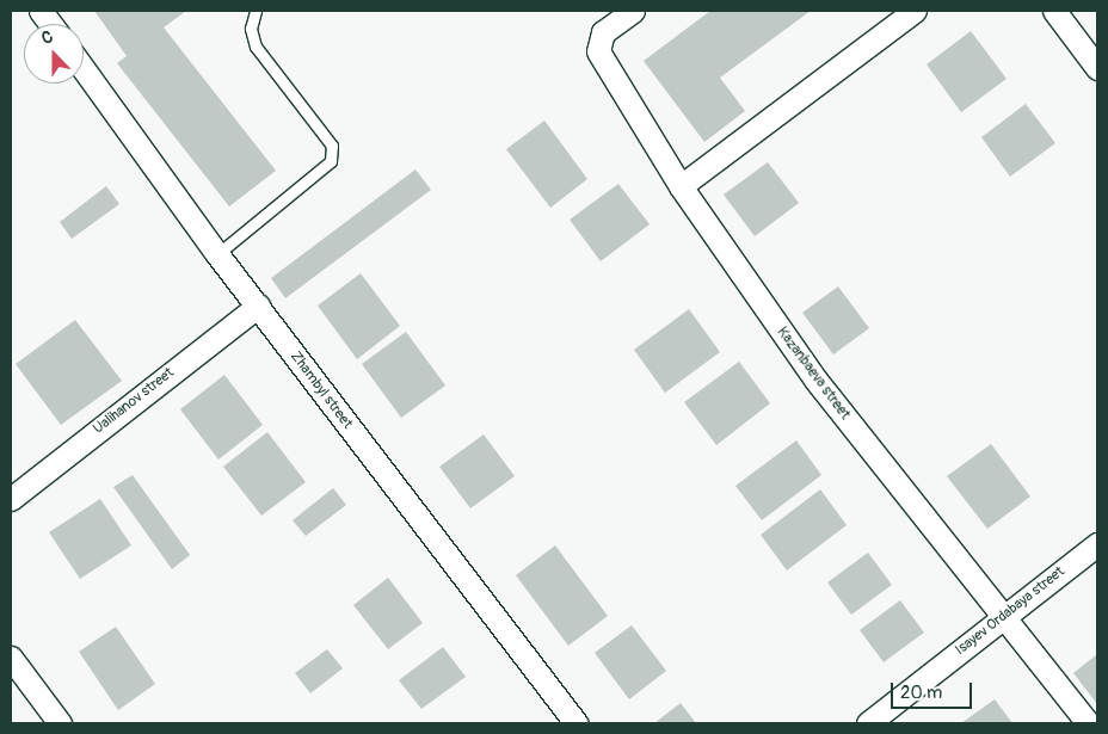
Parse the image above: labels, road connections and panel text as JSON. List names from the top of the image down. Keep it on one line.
{"streets":{"street":["Kazanbaeva street","Zhambyl street","Ualihanov street","Isayev Ordabaya street"]},"crossings":[["Kazanbaeva street","Isayev Ordabaya street"],["Zhambyl street","Ualihanov street"]],"scale_bar":"20 m","north":"top"}
